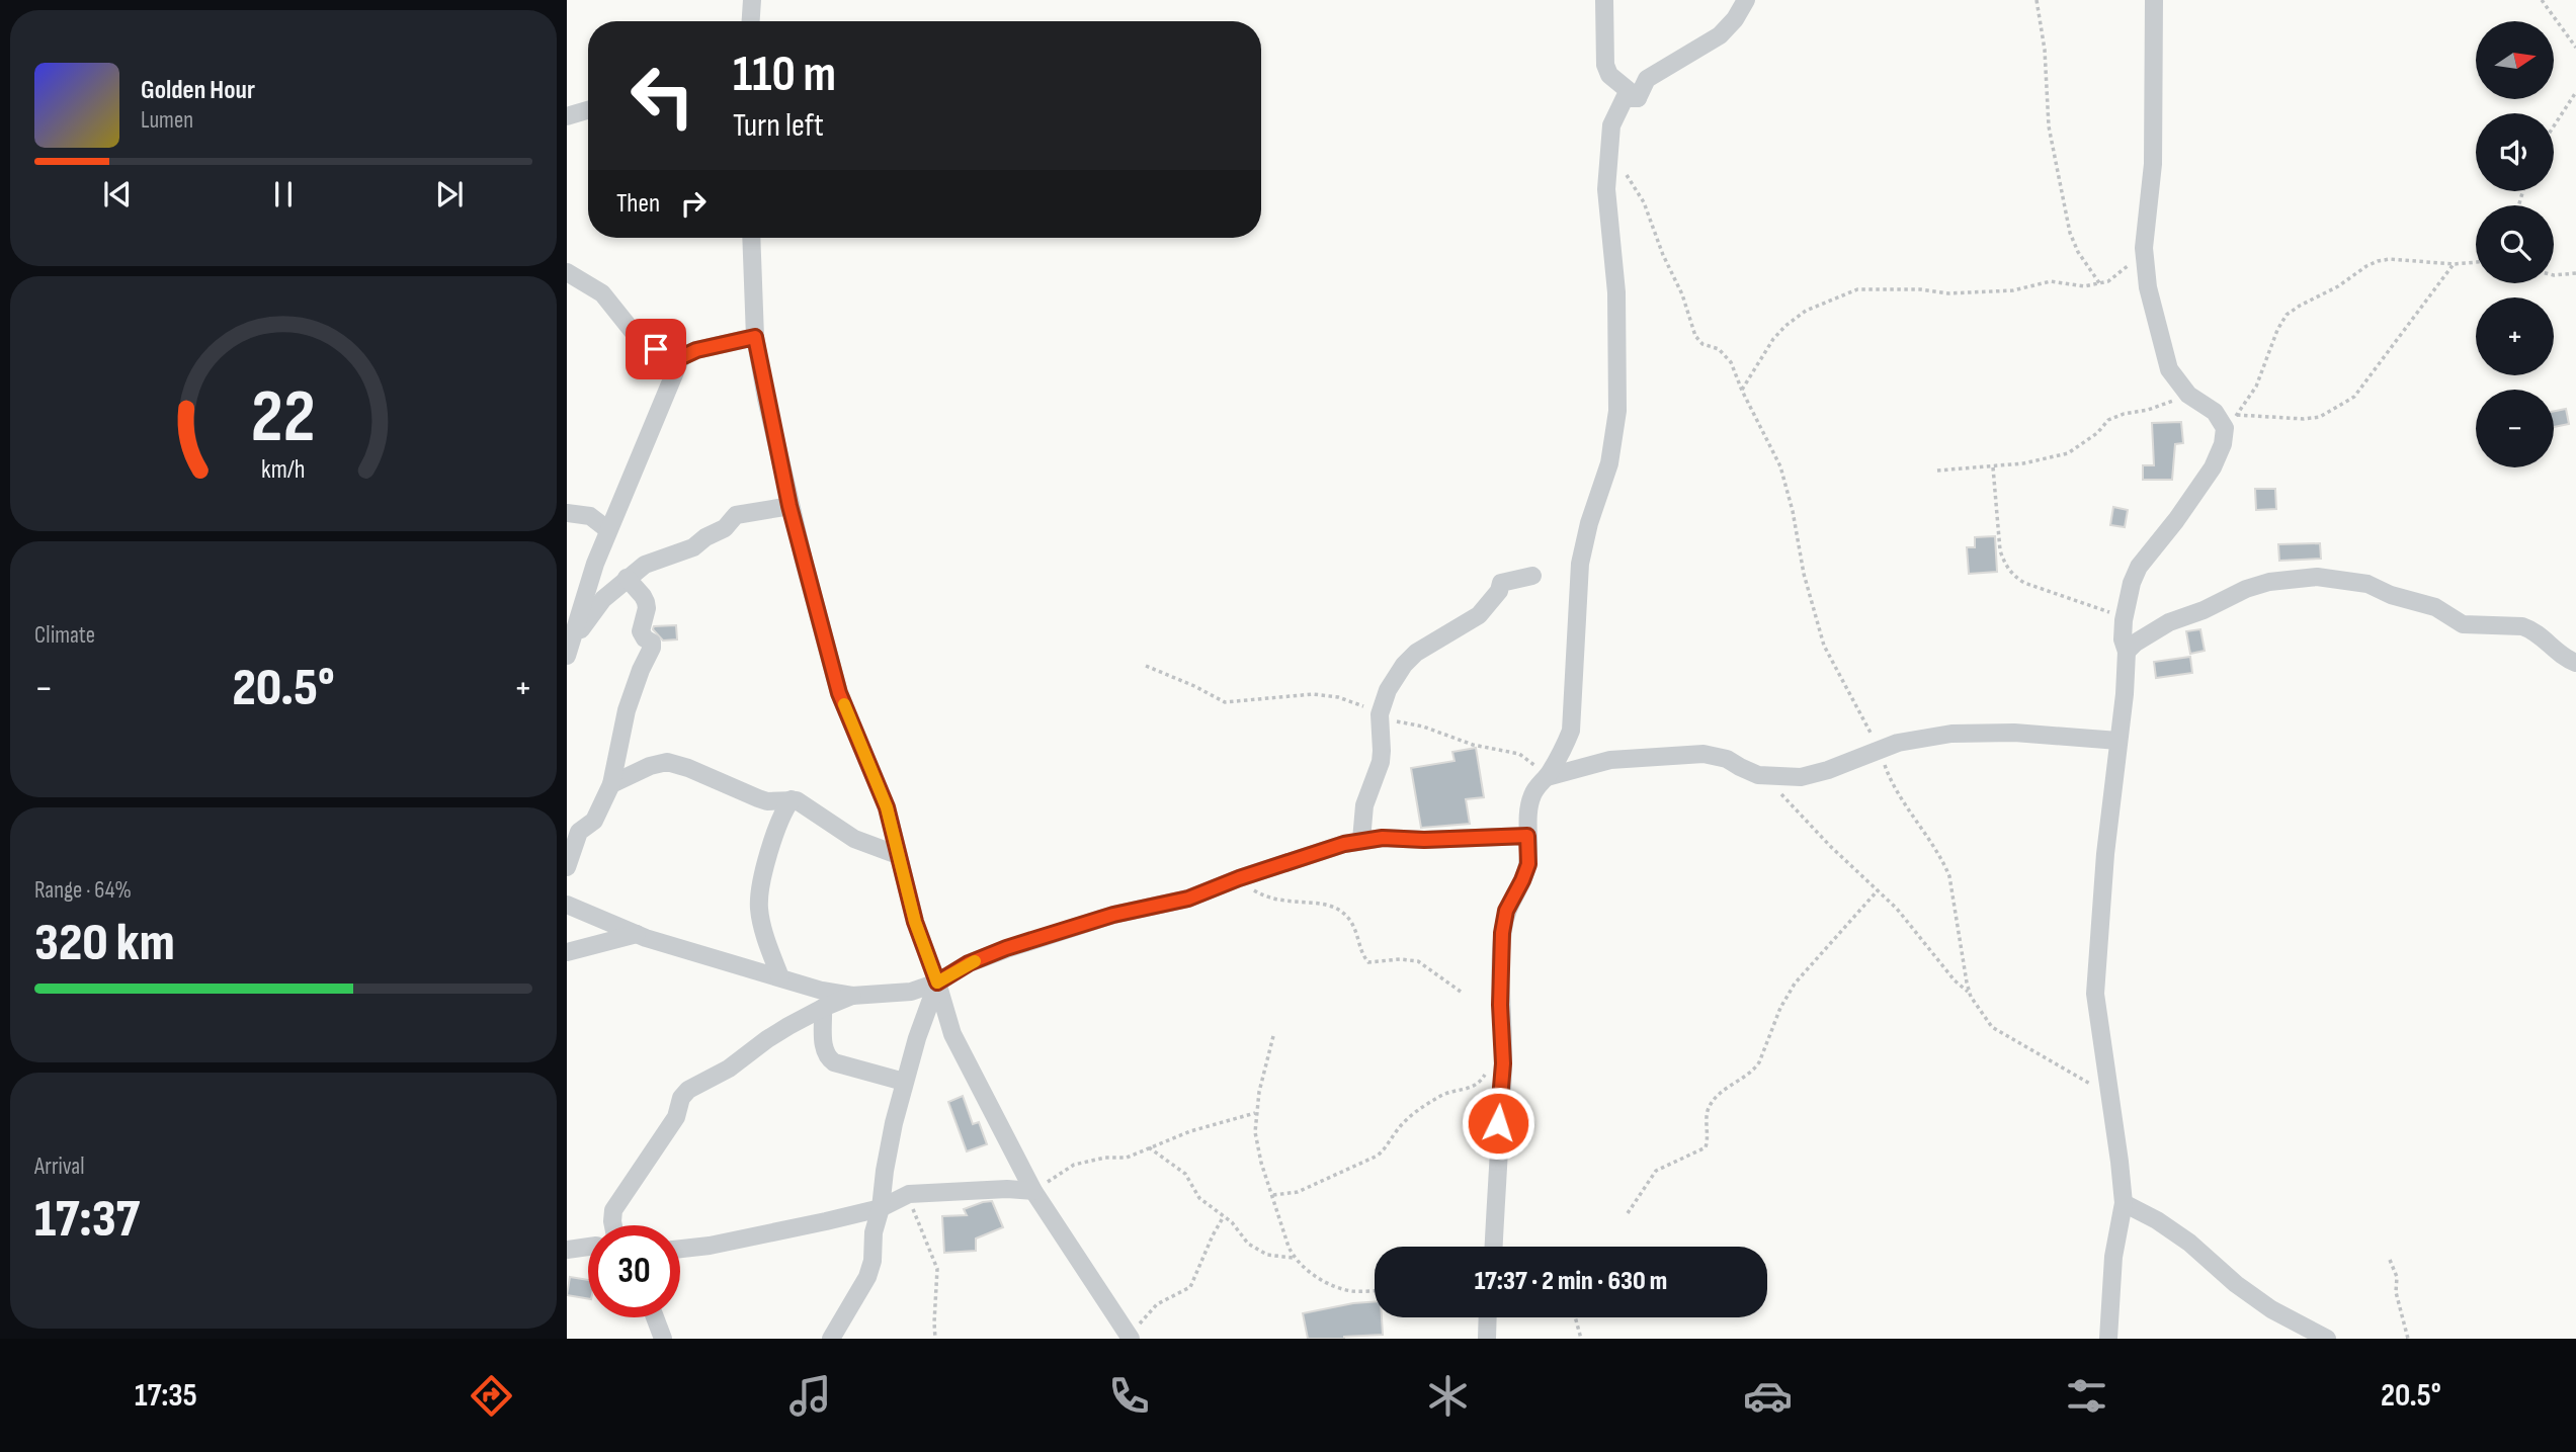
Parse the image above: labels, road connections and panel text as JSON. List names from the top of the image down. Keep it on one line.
{"north":"right","page":{"map_buttons":["+","−"],"turn":["110 m","Turn left"],"song":["Golden Hour","Lumen"],"then":"Then","tile":["Climate",["Range · 64%","320 km"],["Arrival","17:37"]],"heat":["−","20.5°","+"],"limit":"30","trip":"17:37 · 2 min · 630 m","tabs":["17:35","20.5°"],"gauge":["22","km/h"]}}
